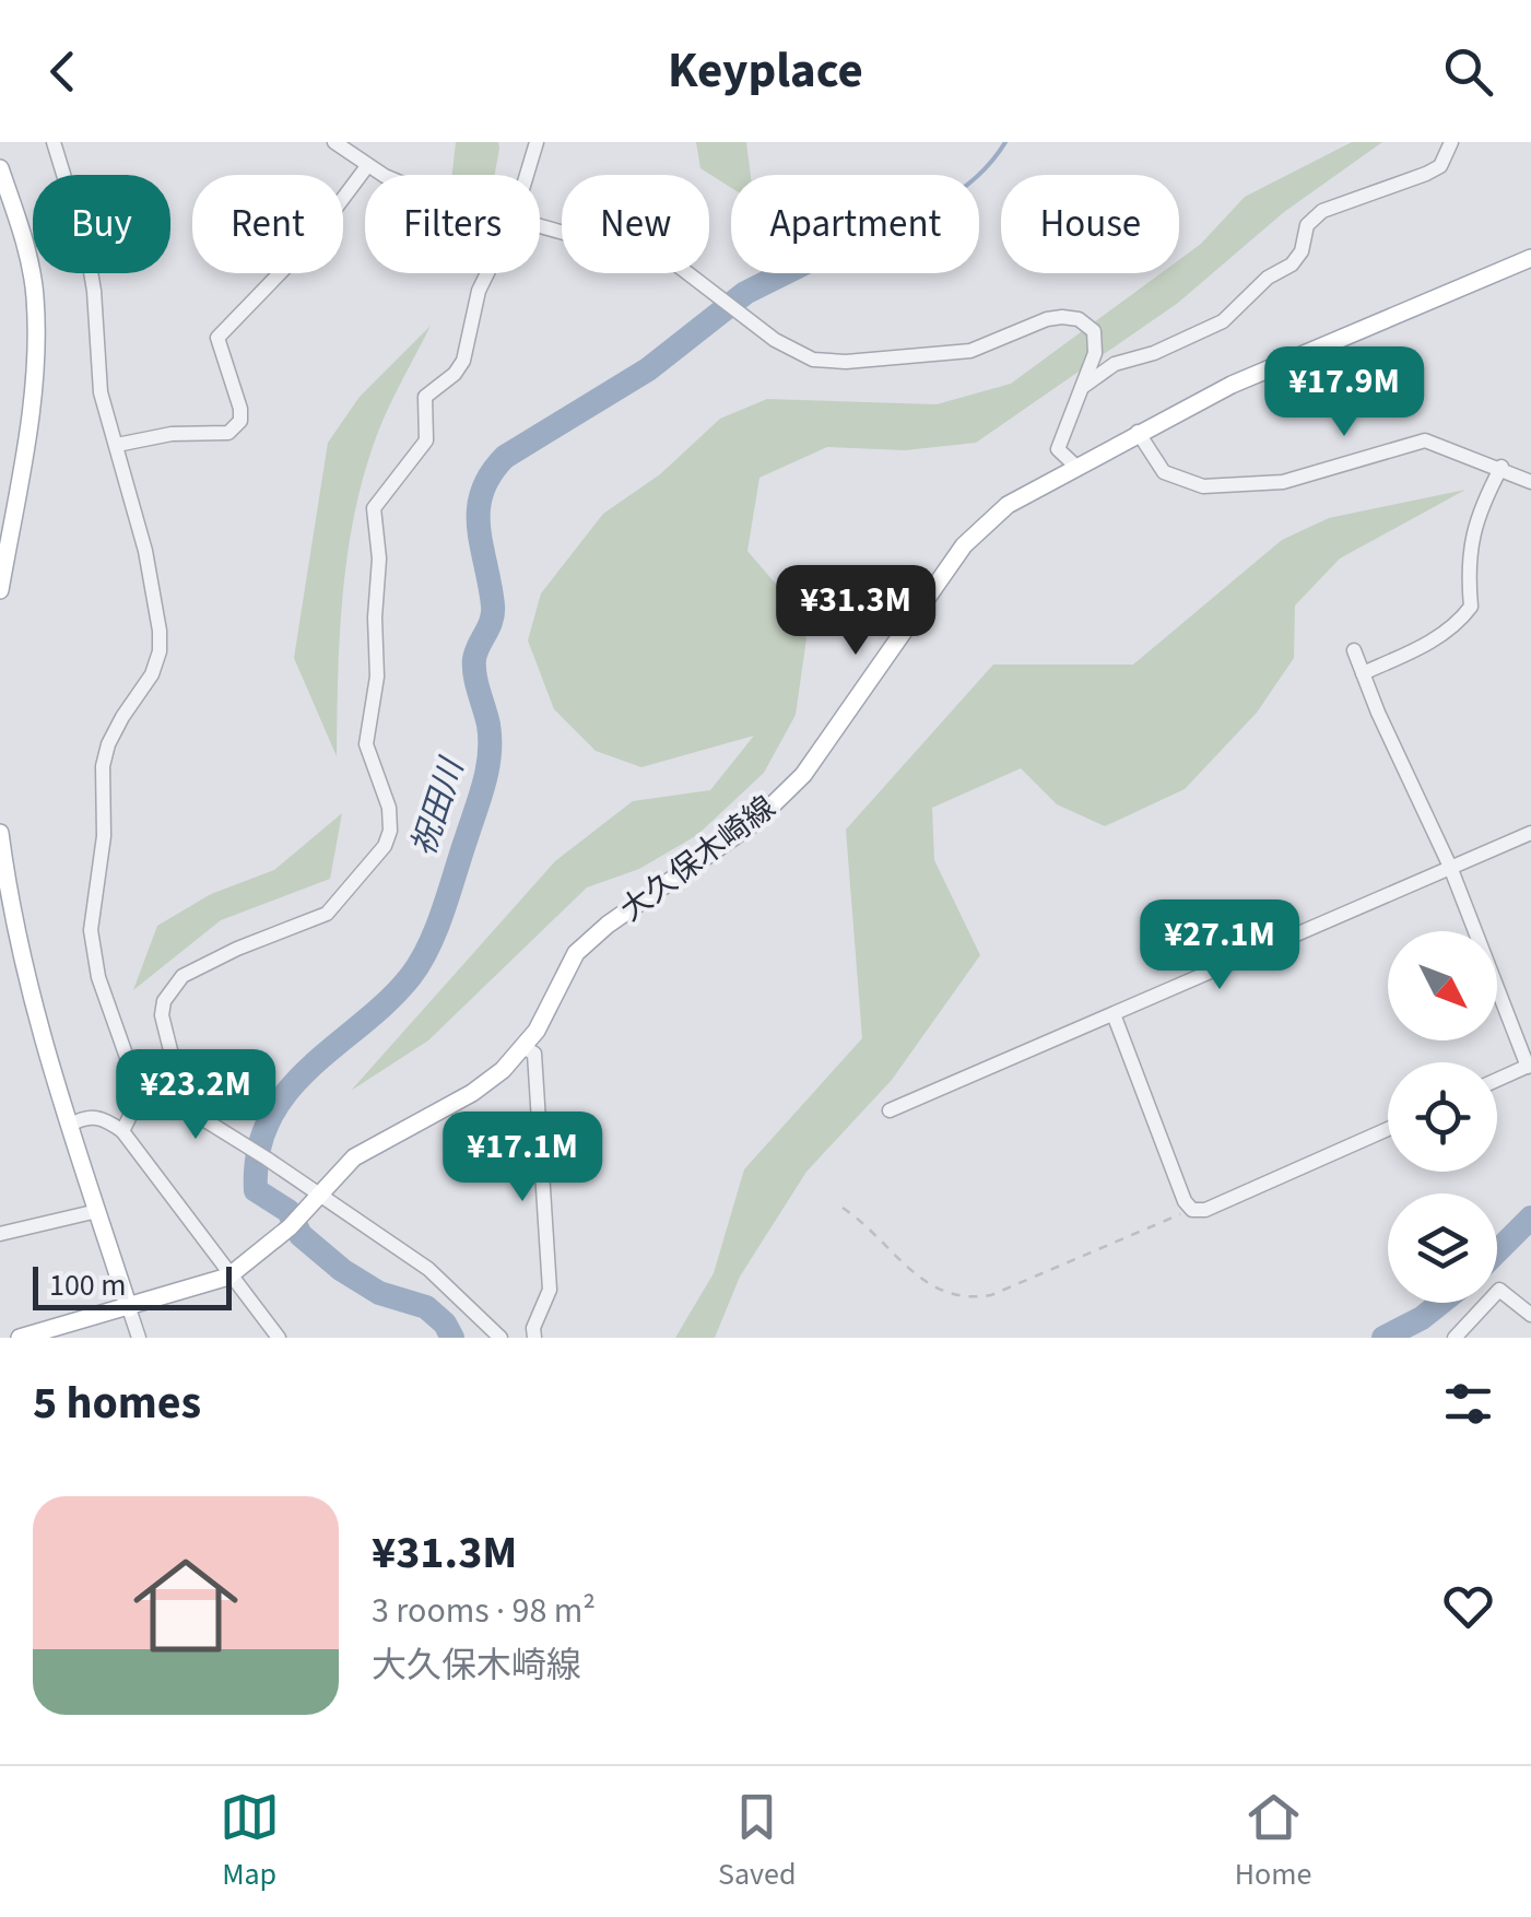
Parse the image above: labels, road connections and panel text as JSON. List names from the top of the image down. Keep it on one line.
{"streets":{"main road":["大久保木崎線"]},"water":["祝田川"],"scale_bar":"100 m","north":"bottom right","page":{"header":"Keyplace","chip":["Buy","Rent","Filters","New","Apartment","House"],"price":["¥17.9M","¥31.3M","¥27.1M","¥23.2M","¥17.1M"],"scale":"100 m","heading":"5 homes","list":[{"name":"¥31.3M","note":"3 rooms · 98 m² · 大久保木崎線"}],"tabs":["Map","Saved","Home"]}}
